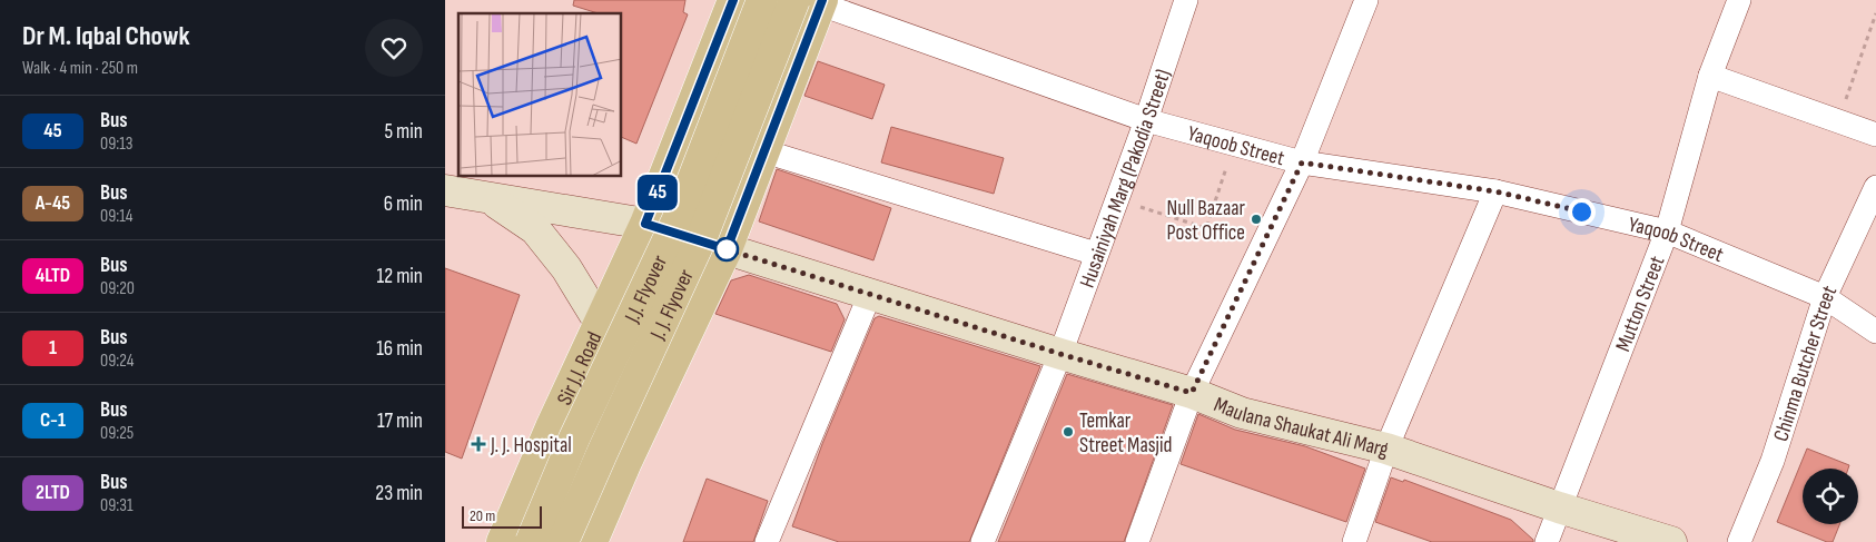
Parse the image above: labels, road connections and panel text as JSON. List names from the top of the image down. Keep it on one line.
{"streets":{"main road":["J.J. Flyover","J. J. Flyover","Sir J.J. Road","Maulana Shaukat Ali Marg"],"street":["Yaqoob Street","Husainiyah Marg (Pakodia Street)","Mutton Street","Chinma Butcher Street"]},"crossings":[["Yaqoob Street","Husainiyah Marg (Pakodia Street)"],["Yaqoob Street","Mutton Street"],["Yaqoob Street","J. J. Flyover"],["Yaqoob Street","Chinma Butcher Street"],["Husainiyah Marg (Pakodia Street)","Maulana Shaukat Ali Marg"],["Mutton Street","Maulana Shaukat Ali Marg"],["Sir J.J. Road","Maulana Shaukat Ali Marg"]],"places":{"other":["Null Bazaar Post Office","Temkar Street Masjid"],"health":["J. J. Hospital"]},"lines":["bus line 45"],"scale_bar":"20 m","page":{"heading":["Dr M. Iqbal Chowk","Walk · 4 min · 250 m"],"on_map":"45","list":[{"mark":"45","name":"Bus","note":"09:13","value":"5 min"},{"mark":"A-45","name":"Bus","note":"09:14","value":"6 min"},{"mark":"4LTD","name":"Bus","note":"09:20","value":"12 min"},{"mark":"1","name":"Bus","note":"09:24","value":"16 min"},{"mark":"C-1","name":"Bus","note":"09:25","value":"17 min"},{"mark":"2LTD","name":"Bus","note":"09:31","value":"23 min"}],"scale":"20 m"}}
